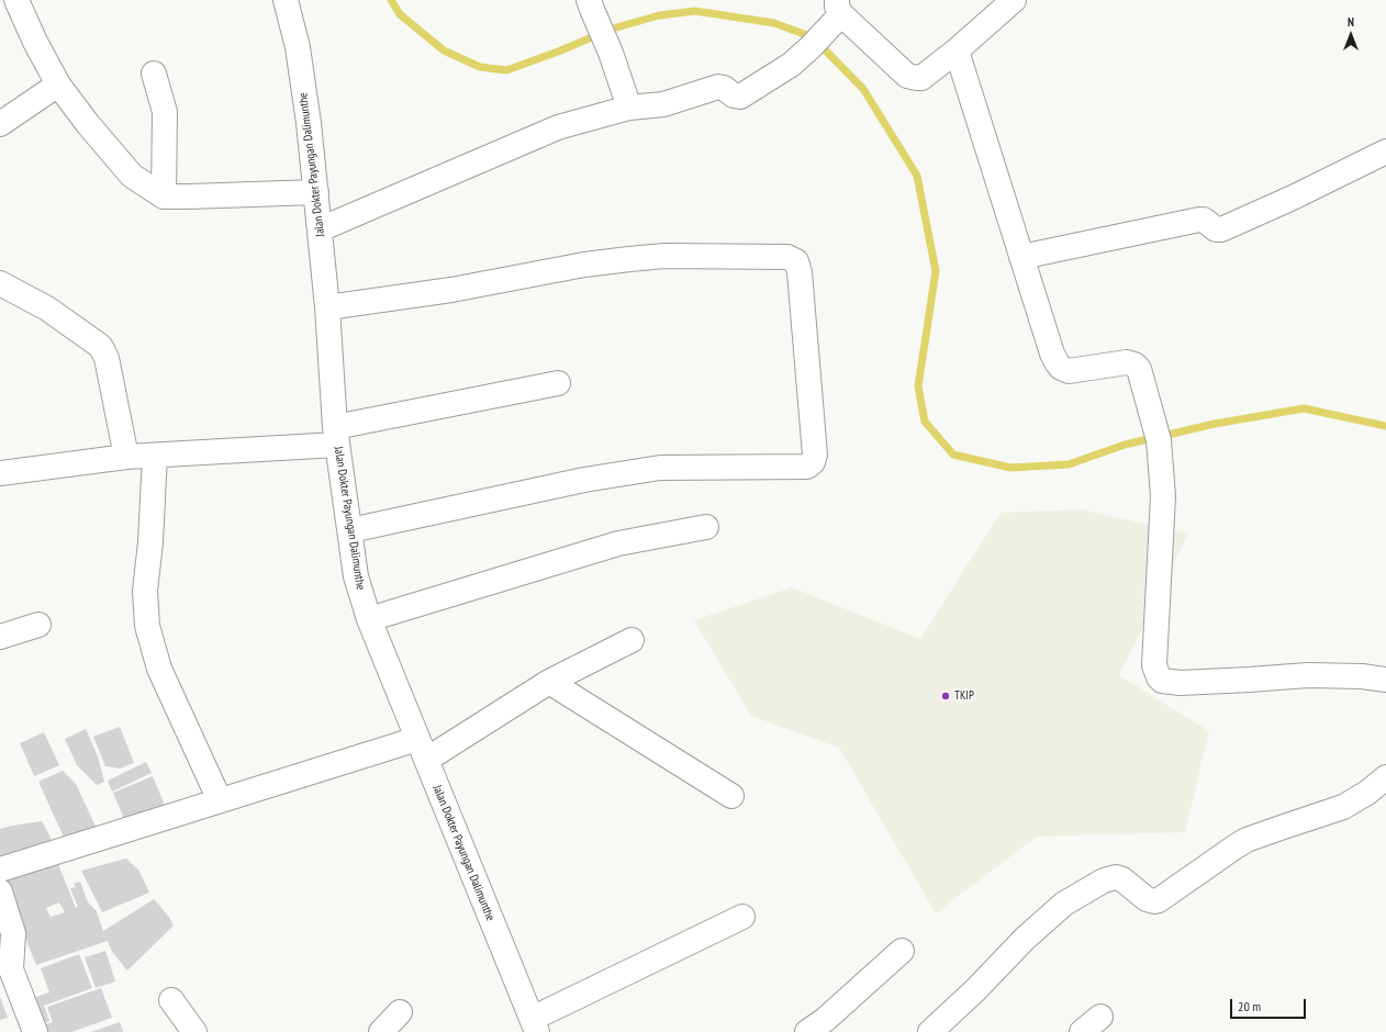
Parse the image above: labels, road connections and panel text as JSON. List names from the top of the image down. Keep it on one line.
{"streets":{"street":["Jalan Dokter Payungan Dalimunthe"]},"places":["TKIP"],"scale_bar":"20 m","north":"top"}
